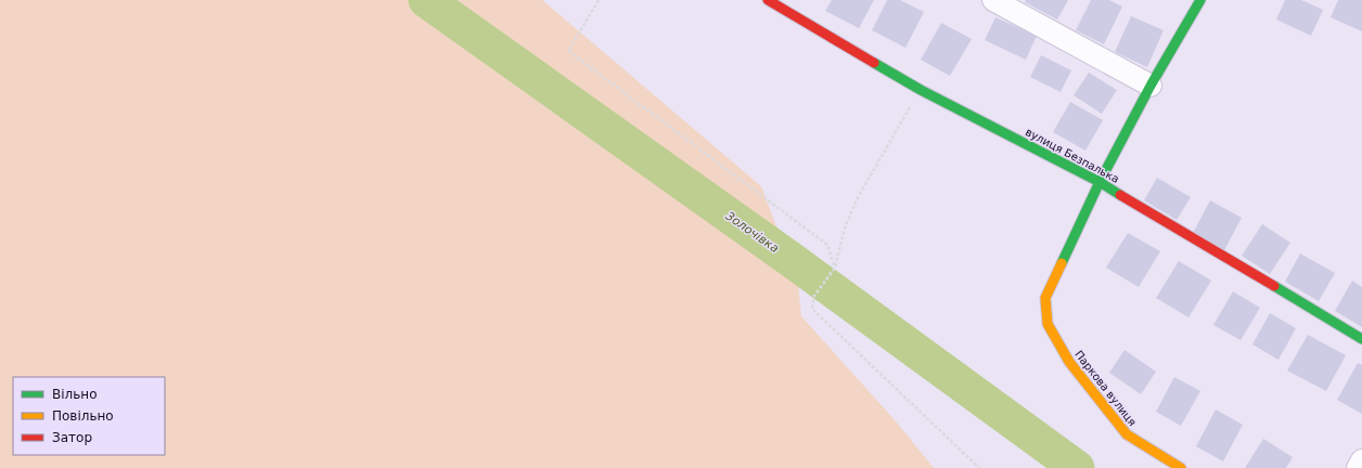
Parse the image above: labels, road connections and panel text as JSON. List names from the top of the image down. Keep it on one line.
{"streets":{"street":["вулиця Безпалька","Паркова вулиця"]},"crossings":[["вулиця Безпалька","Паркова вулиця"]],"water":["Золочівка"],"legend":["Вільно","Повільно","Затор"]}
